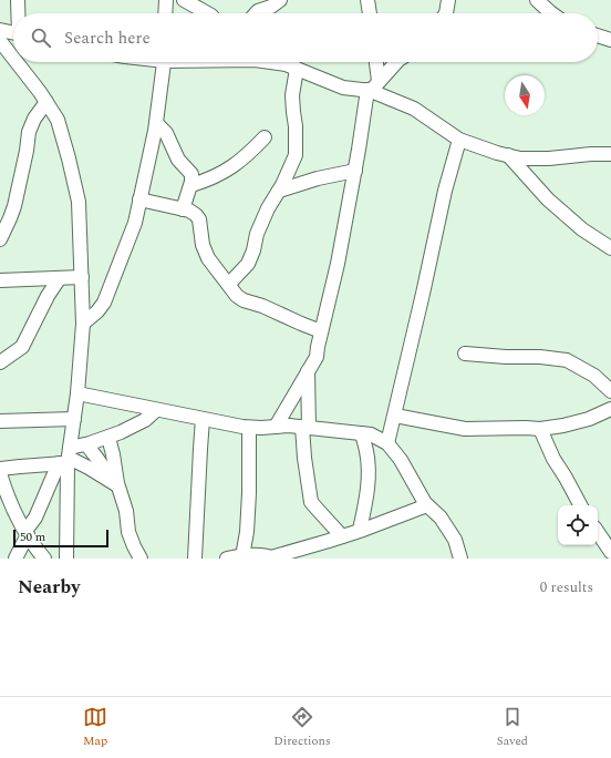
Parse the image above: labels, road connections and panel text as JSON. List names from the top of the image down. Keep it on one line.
{"scale_bar":"50 m","north":"bottom","page":{"search":"Search here","scale":"50 m","heading":["Nearby","0 results"],"nav":["Map","Directions","Saved"]}}
